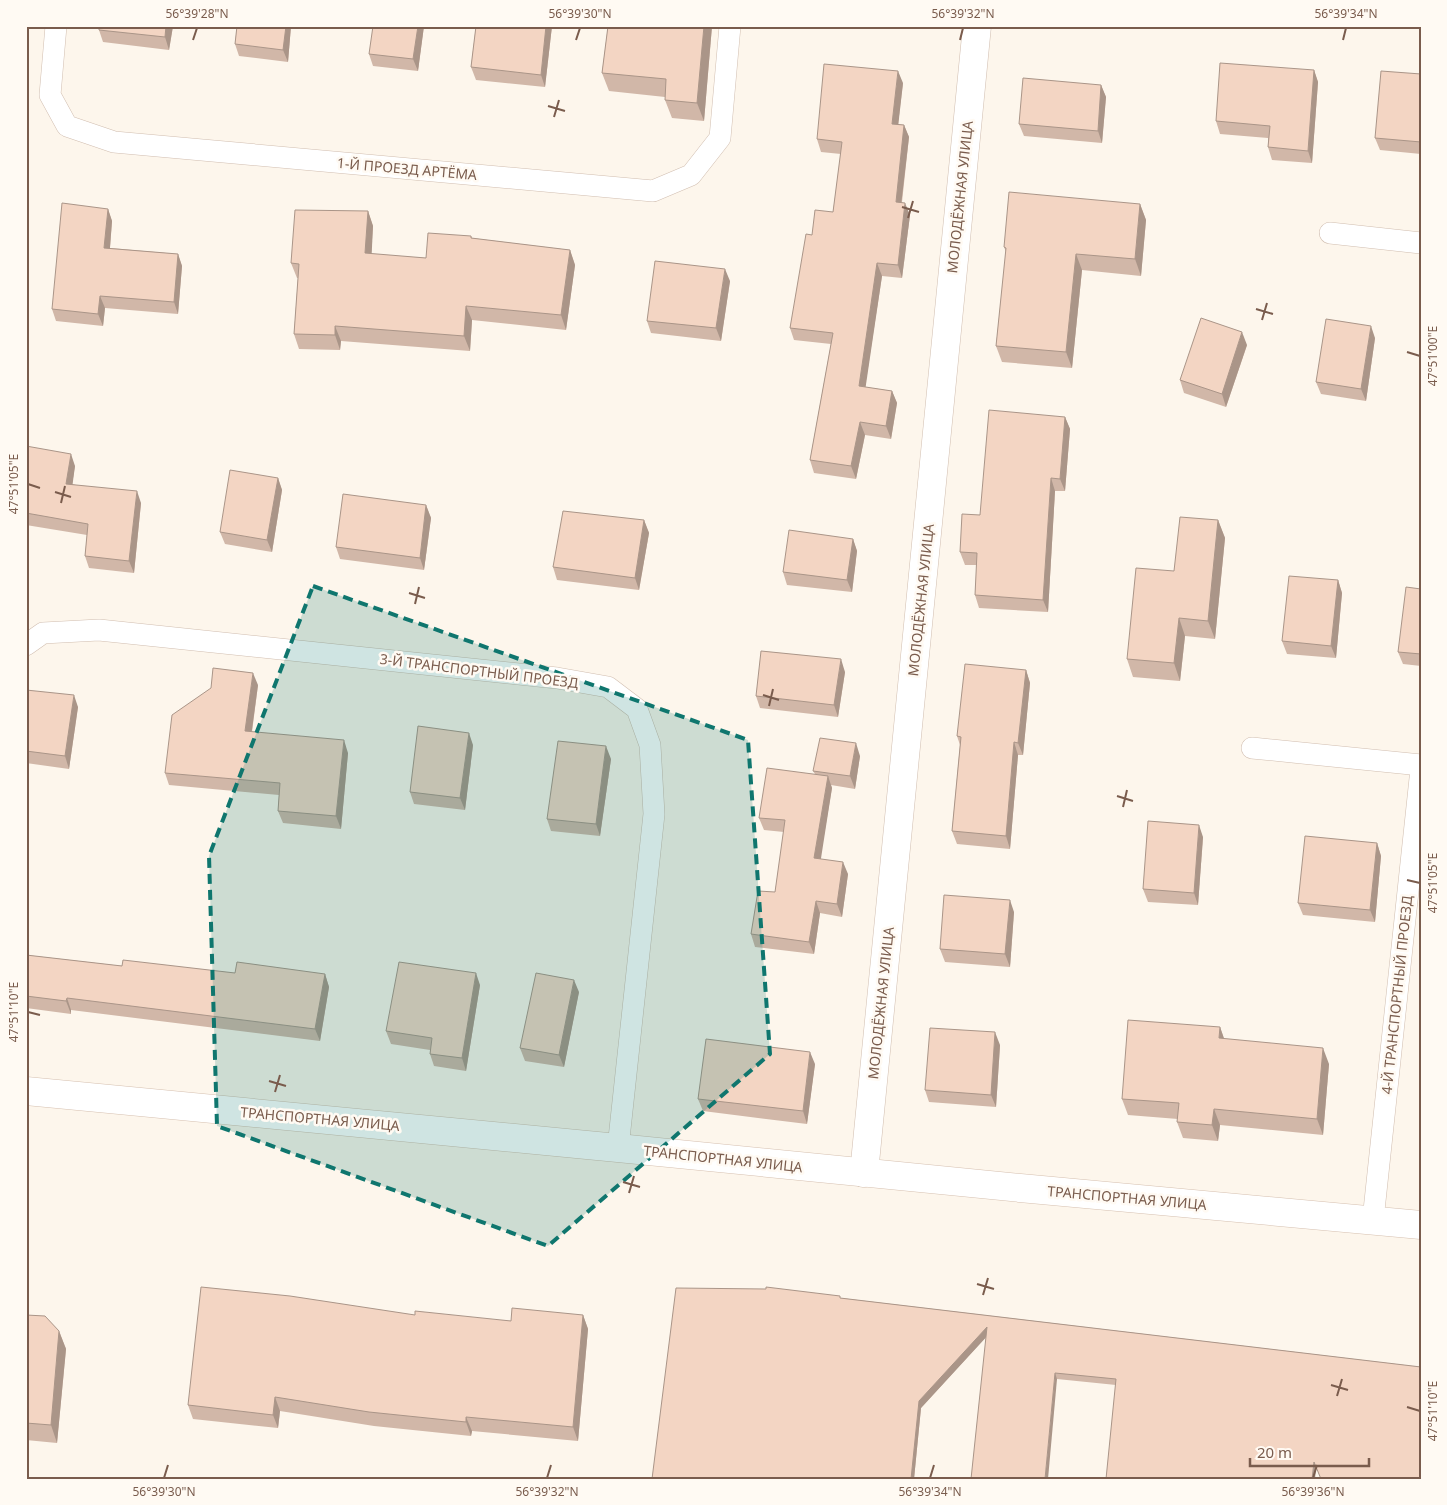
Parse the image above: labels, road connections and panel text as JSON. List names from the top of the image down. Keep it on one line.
{"streets":{"street":["МОЛОДЁЖНАЯ УЛИЦА","ТРАНСПОРТНАЯ УЛИЦА"],"lane":["1-Й ПРОЕЗД АРТЁМА","3-Й ТРАНСПОРТНЫЙ ПРОЕЗД","4-Й ТРАНСПОРТНЫЙ ПРОЕЗД"]},"crossings":[["МОЛОДЁЖНАЯ УЛИЦА","ТРАНСПОРТНАЯ УЛИЦА"],["3-Й ТРАНСПОРТНЫЙ ПРОЕЗД","ТРАНСПОРТНАЯ УЛИЦА"],["4-Й ТРАНСПОРТНЫЙ ПРОЕЗД","ТРАНСПОРТНАЯ УЛИЦА"]],"scale_bar":"20 m","coordinates":["56°39'28\"N","56°39'30\"N","56°39'32\"N","56°39'34\"N","47°51'00\"E","47°51'05\"E","47°51'10\"E","56°39'36\"N"]}
